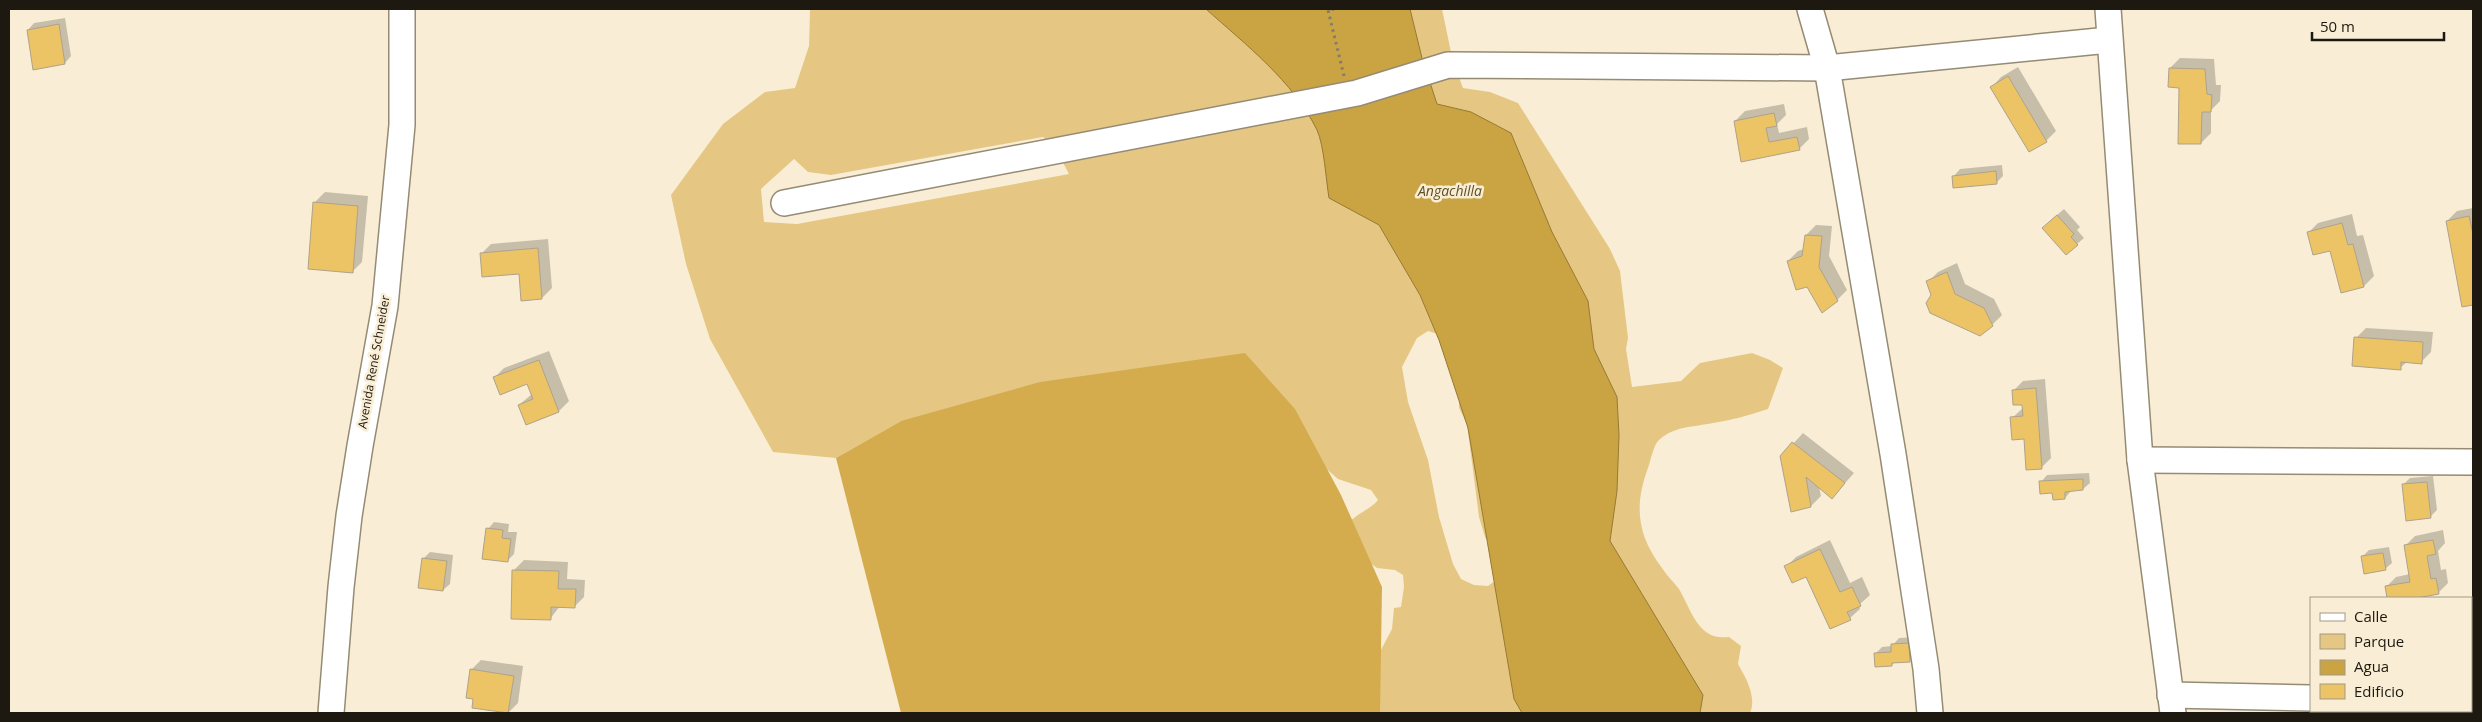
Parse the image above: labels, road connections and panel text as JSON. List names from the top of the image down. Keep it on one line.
{"streets":{"street":["Avenida René Schneider"]},"water":["Angachilla"],"legend":["Calle","Parque","Agua","Edificio"],"scale_bar":"50 m"}
